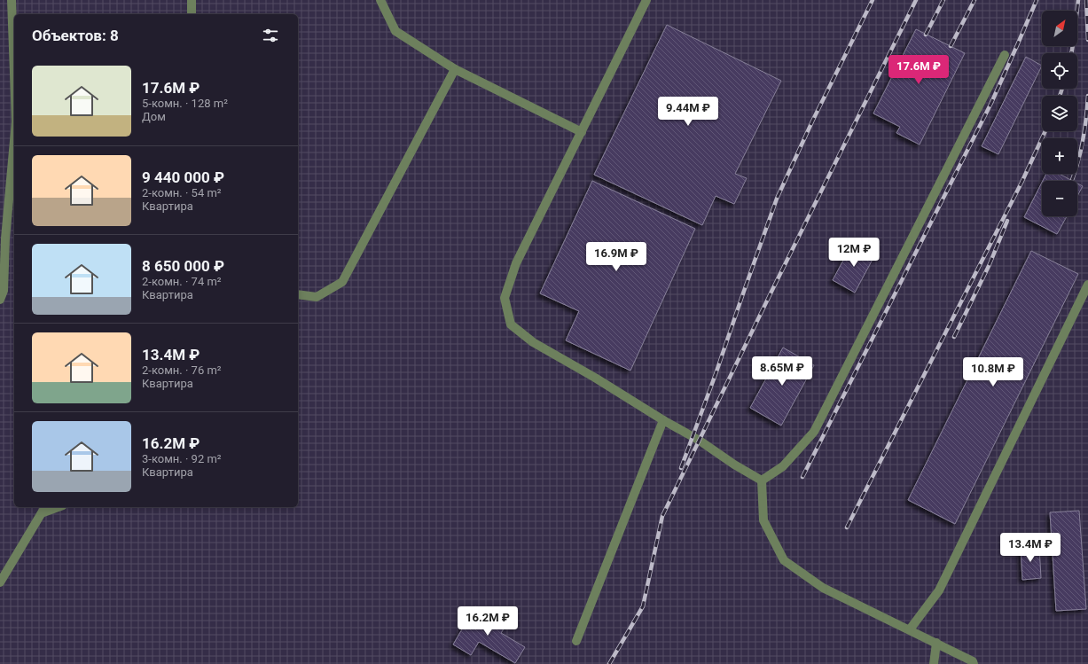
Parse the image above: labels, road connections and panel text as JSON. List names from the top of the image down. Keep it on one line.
{"north":"top right","page":{"map_buttons":["+","−"],"heading":"Объектов: 8","price":["17.6M ₽","9.44M ₽","12M ₽","16.9M ₽","8.65M ₽","10.8M ₽","13.4M ₽","16.2M ₽"],"list":[{"name":"17.6M ₽","note":"5-комн. · 128 m² · Дом"},{"name":"9 440 000 ₽","note":"2-комн. · 54 m² · Квартира"},{"name":"8 650 000 ₽","note":"2-комн. · 74 m² · Квартира"},{"name":"13.4M ₽","note":"2-комн. · 76 m² · Квартира"},{"name":"16.2M ₽","note":"3-комн. · 92 m² · Квартира"}]}}
